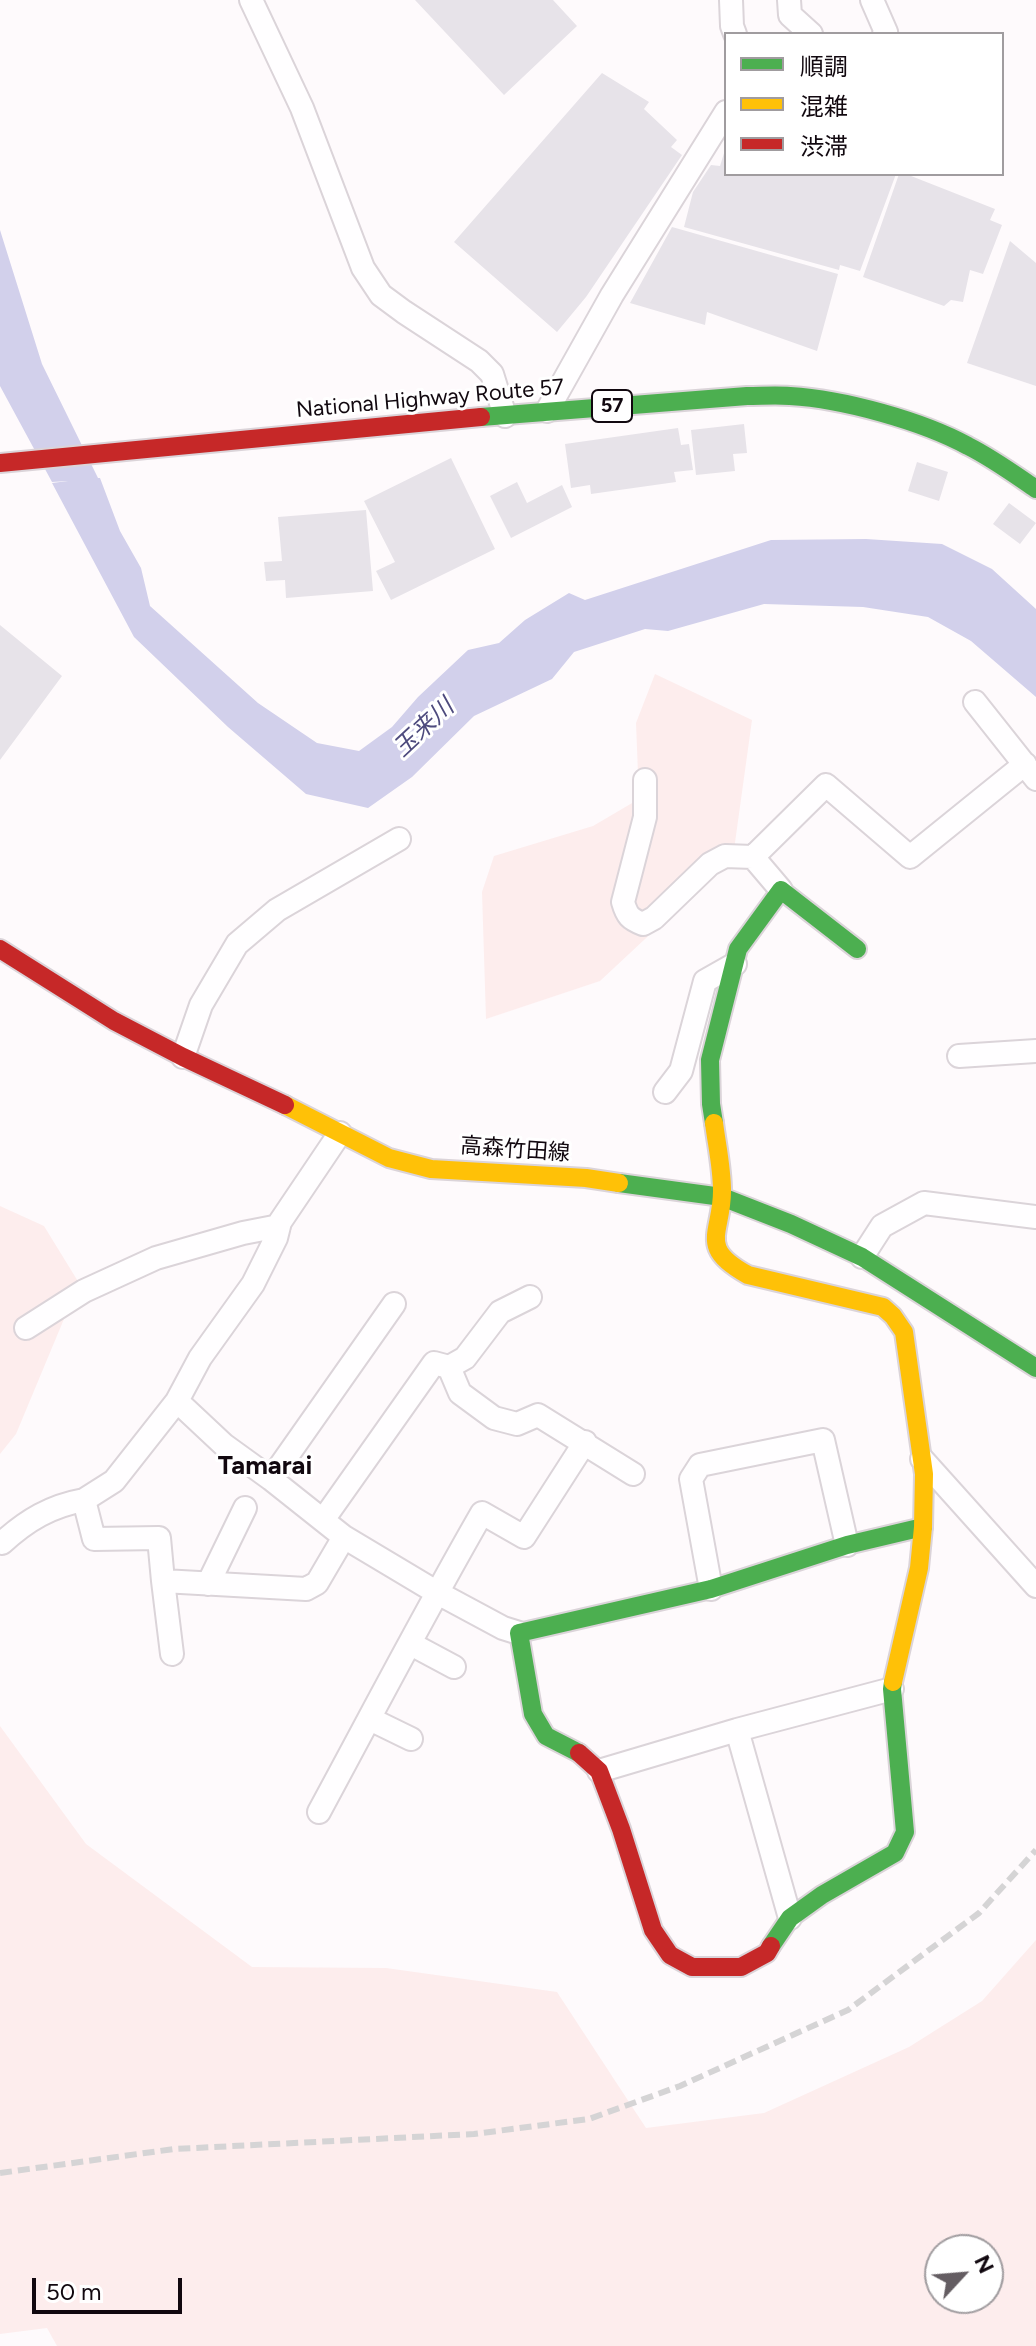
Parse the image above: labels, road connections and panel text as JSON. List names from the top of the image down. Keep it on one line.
{"streets":{"main road":["National Highway Route 57","57","高森竹田線"]},"districts":["Tamarai"],"water":["玉来川"],"legend":["順調","混雑","渋滞"],"scale_bar":"50 m","north":"top right"}
